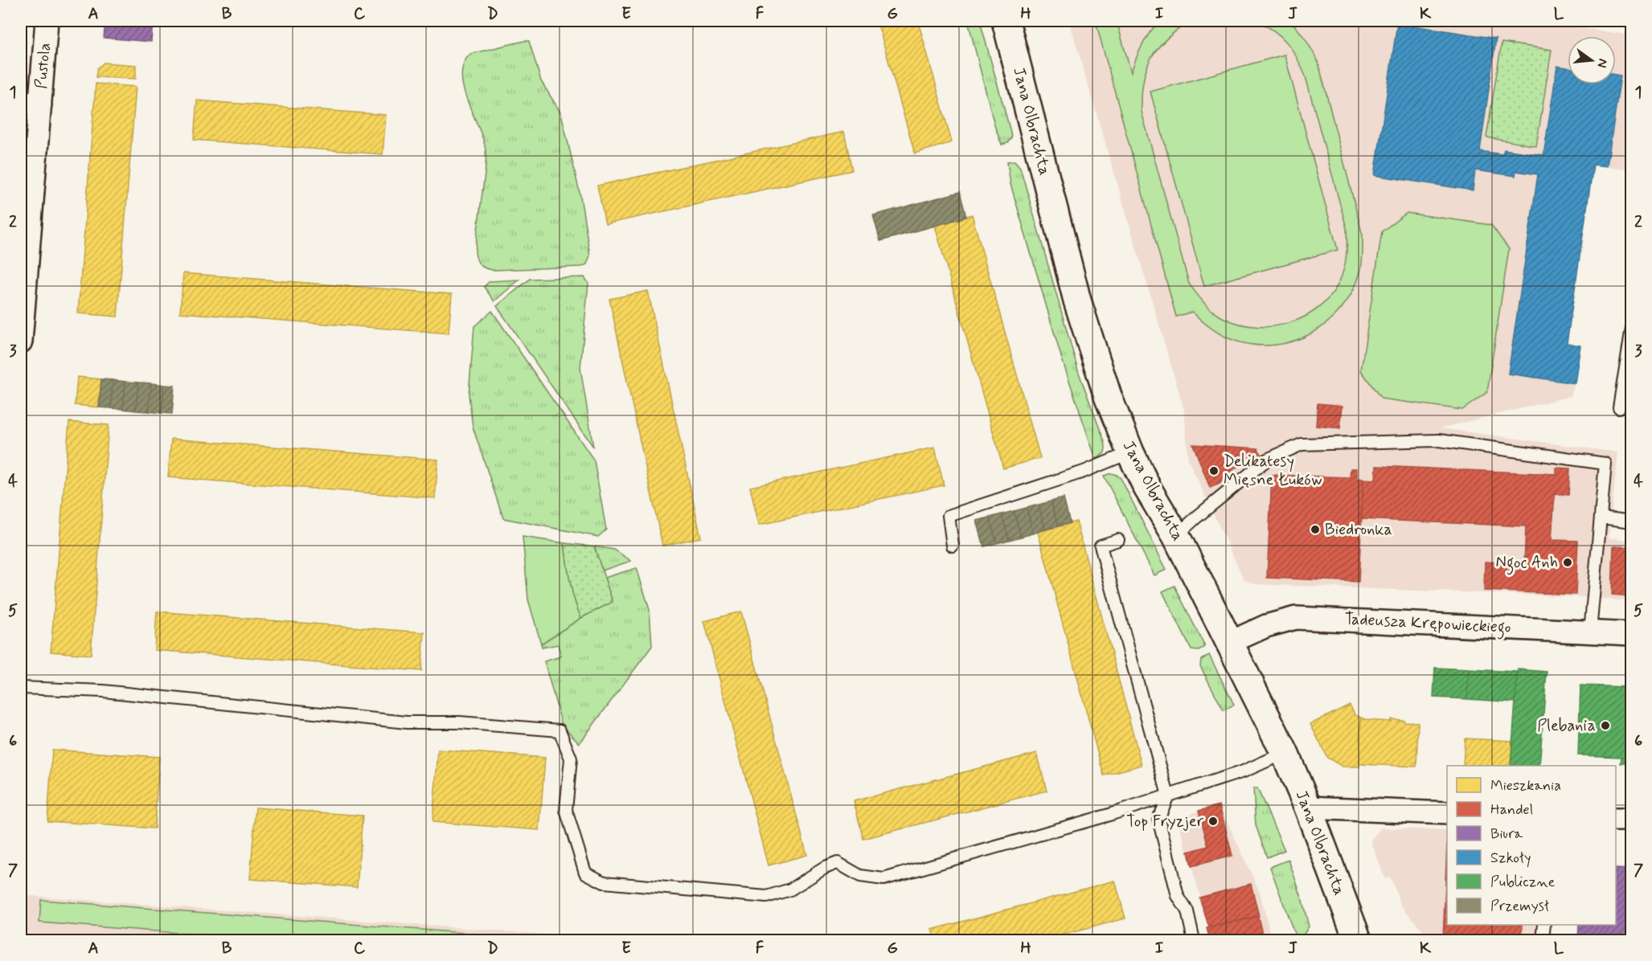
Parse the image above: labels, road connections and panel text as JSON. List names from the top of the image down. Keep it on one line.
{"streets":{"street":["Pustola","Jana Olbrachta","Tadeusza Krępowieckiego"]},"crossings":[["Jana Olbrachta","Tadeusza Krępowieckiego"]],"places":["Delikatesy Mięsne Łuków","Biedronka","Ngoc Anh","Plebania","Top Fryzjer"],"legend":["Mieszkania","Handel","Biura","Szkoły","Publiczne","Przemysł"],"north":"right","grid":{"columns":["A","B","C","D","E","F","G","H","I","J","K","L"],"rows":["1","2","3","4","5","6","7"]}}
